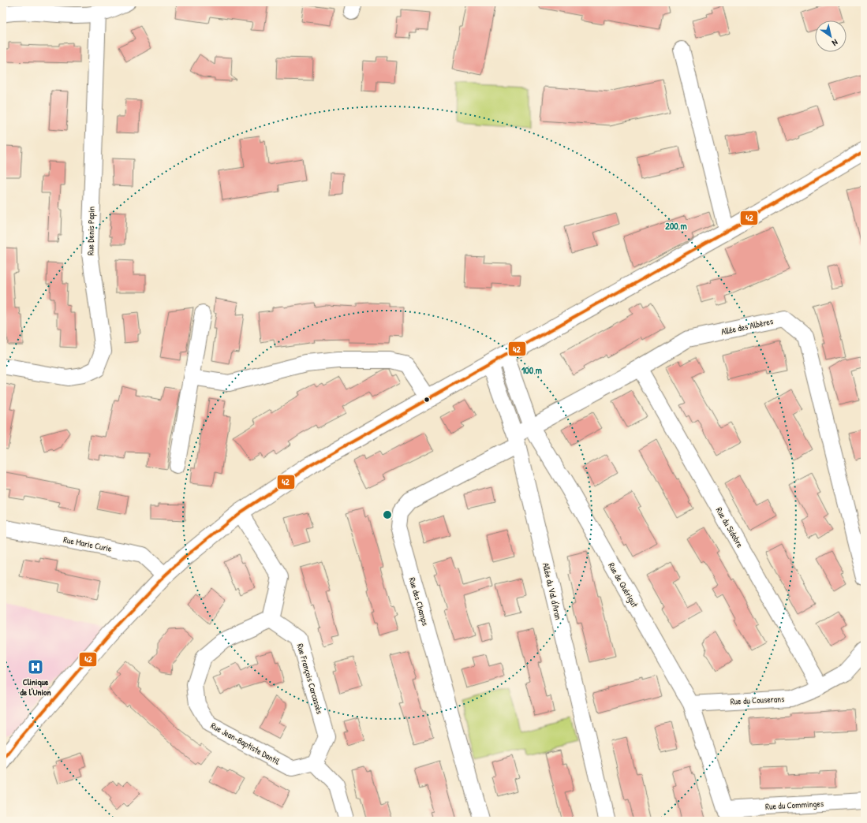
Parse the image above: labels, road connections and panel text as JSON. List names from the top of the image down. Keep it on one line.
{"streets":{"street":["Rue Denis Papin","Allée des Albères","Rue du Sidobre","Rue Marie Curie","Rue de Quérigut","Allée du Val d'Aran","Rue des Champs","Rue François Carcasses","Rue du Couserans","Rue Jean-Baptiste Dantil","Rue du Comminges"]},"crossings":[["Allée des Albères","Rue du Sidobre"],["Allée des Albères","Rue de Quérigut"],["Allée des Albères","Allée du Val d'Aran"],["Allée des Albères","Rue des Champs"],["Rue du Sidobre","Rue du Couserans"],["Rue de Quérigut","Rue du Couserans"],["Rue de Quérigut","Rue du Comminges"],["Allée du Val d'Aran","Rue des Champs"],["Rue François Carcasses","Rue Jean-Baptiste Dantil"]],"places":{"hospital":["Clinique de l'Union"]},"lines":["transit line 42"],"north":"bottom right","rings":["200 m","100 m"]}
